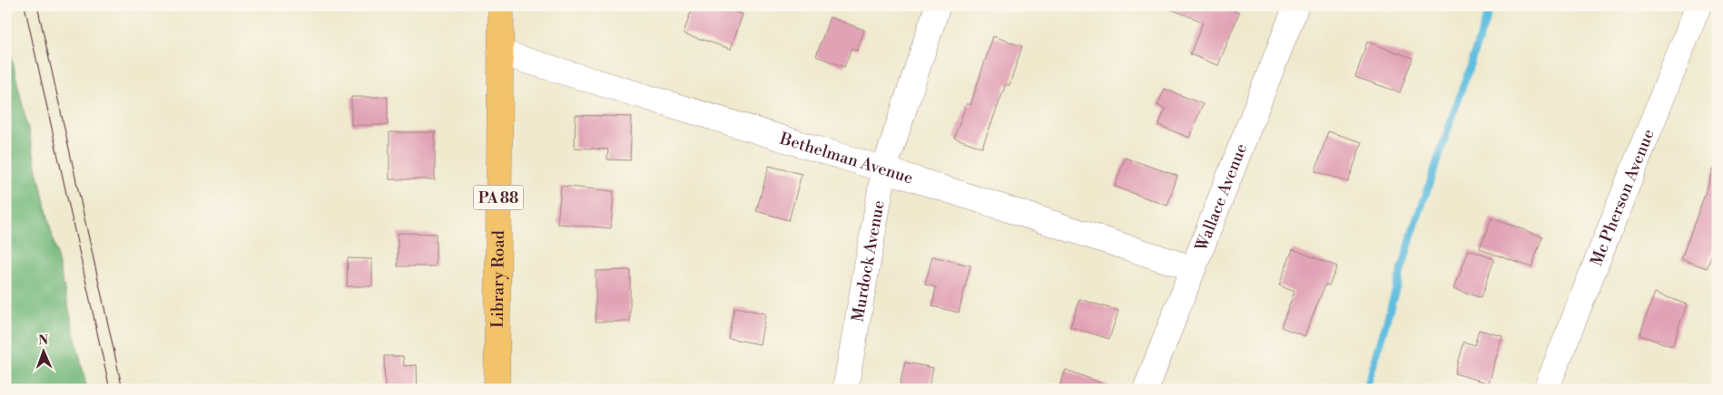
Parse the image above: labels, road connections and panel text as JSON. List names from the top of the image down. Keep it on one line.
{"streets":{"main road":["PA 88","Library Road"],"street":["Bethelman Avenue","Wallace Avenue","Mc Pherson Avenue","Murdock Avenue"]},"crossings":[["Bethelman Avenue","Wallace Avenue"],["Bethelman Avenue","Murdock Avenue"],["Bethelman Avenue","Library Road"]],"north":"top"}
